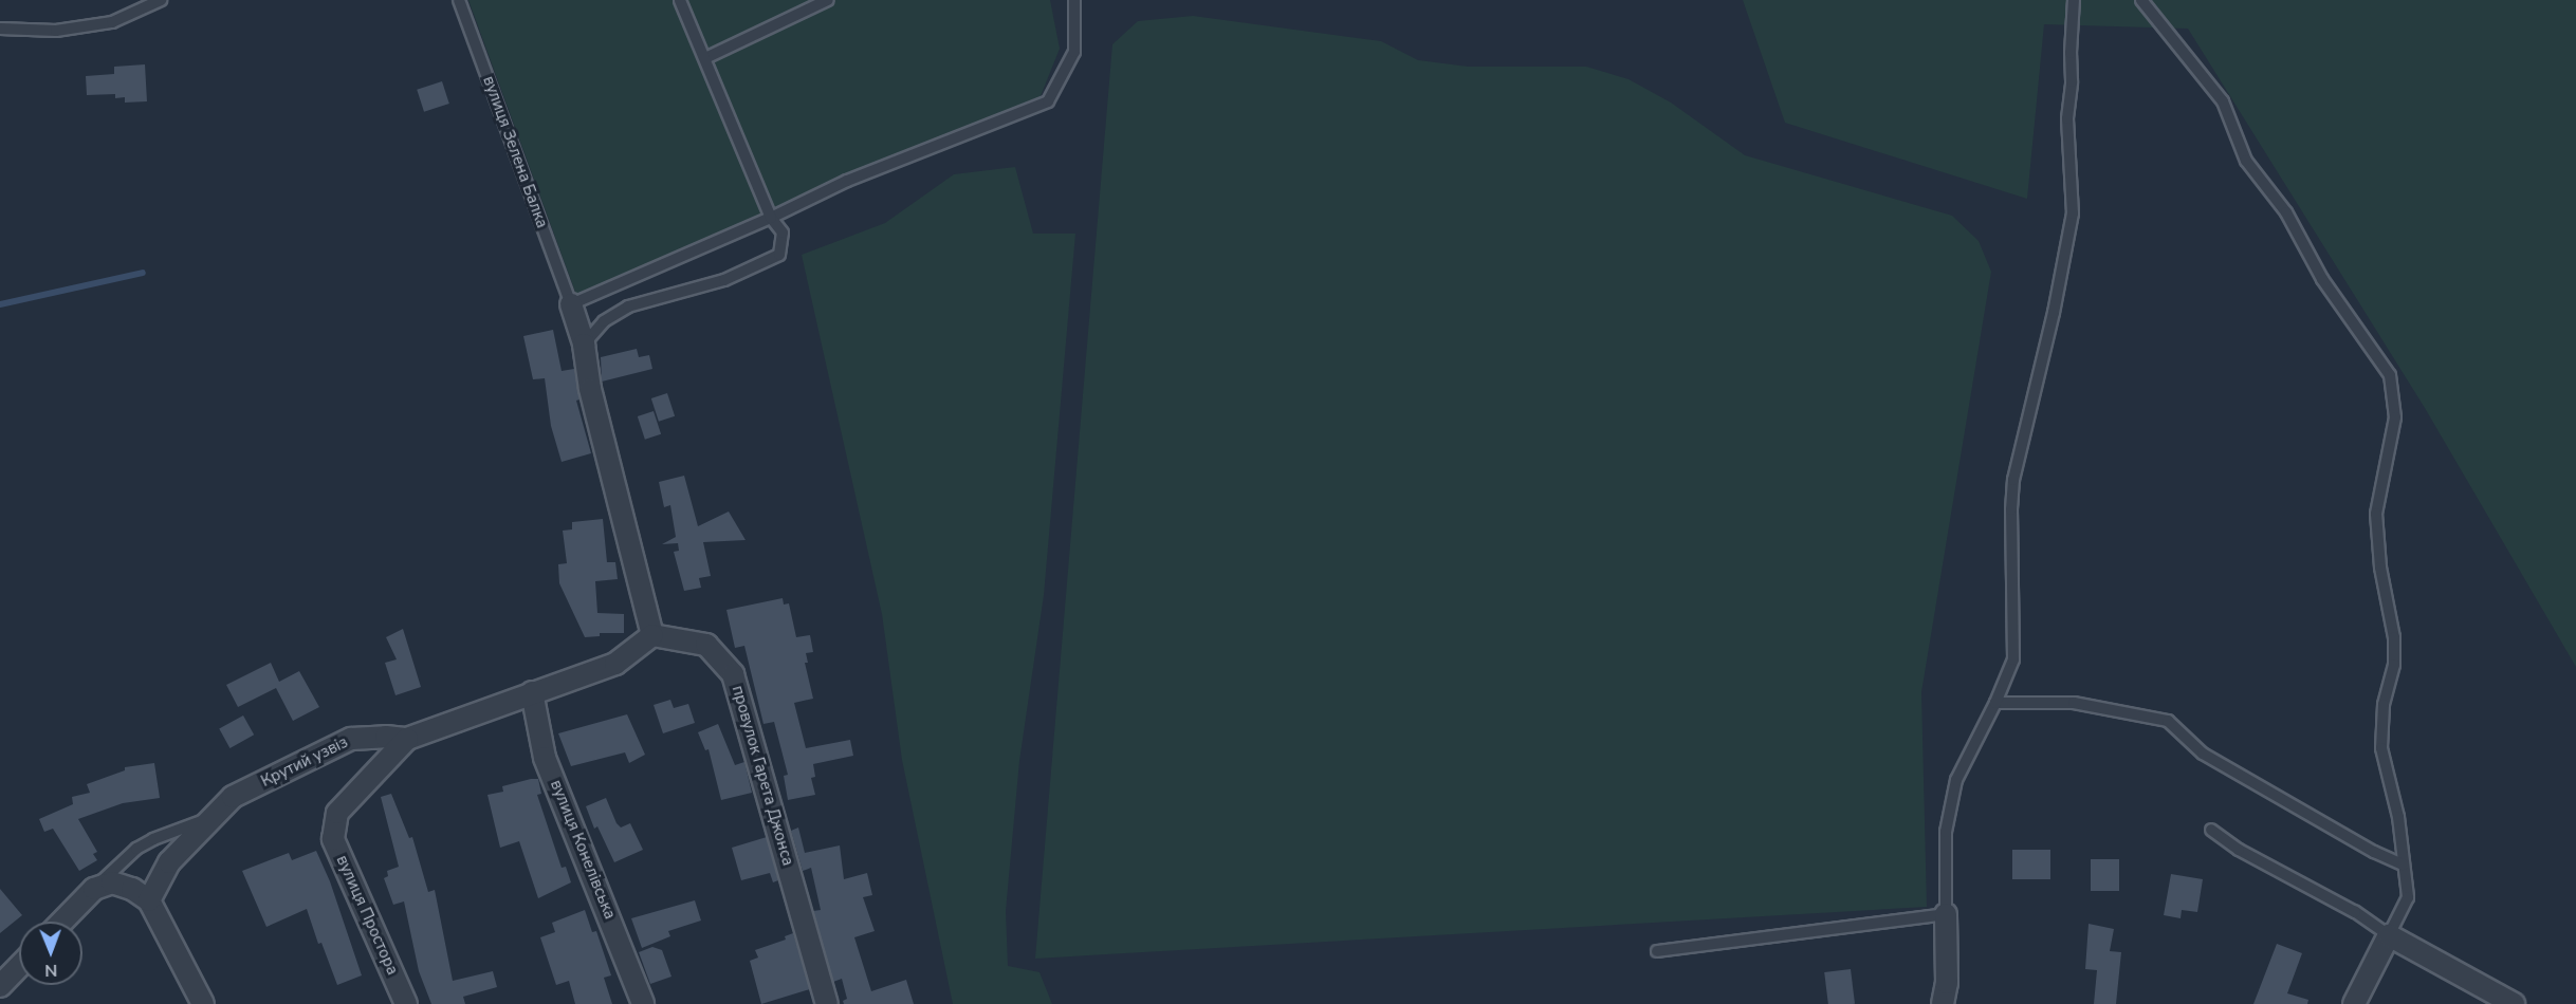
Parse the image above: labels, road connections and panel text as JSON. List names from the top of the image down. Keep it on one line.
{"streets":{"street":["Крутий узвіз","провулок Гарета Джонса","вулиця Конелівська","вулиця Простора"],"lane":["вулиця Зелена Балка"]},"crossings":[["Крутий узвіз","провулок Гарета Джонса"],["Крутий узвіз","вулиця Конелівська"],["Крутий узвіз","вулиця Простора"]],"north":"bottom"}
